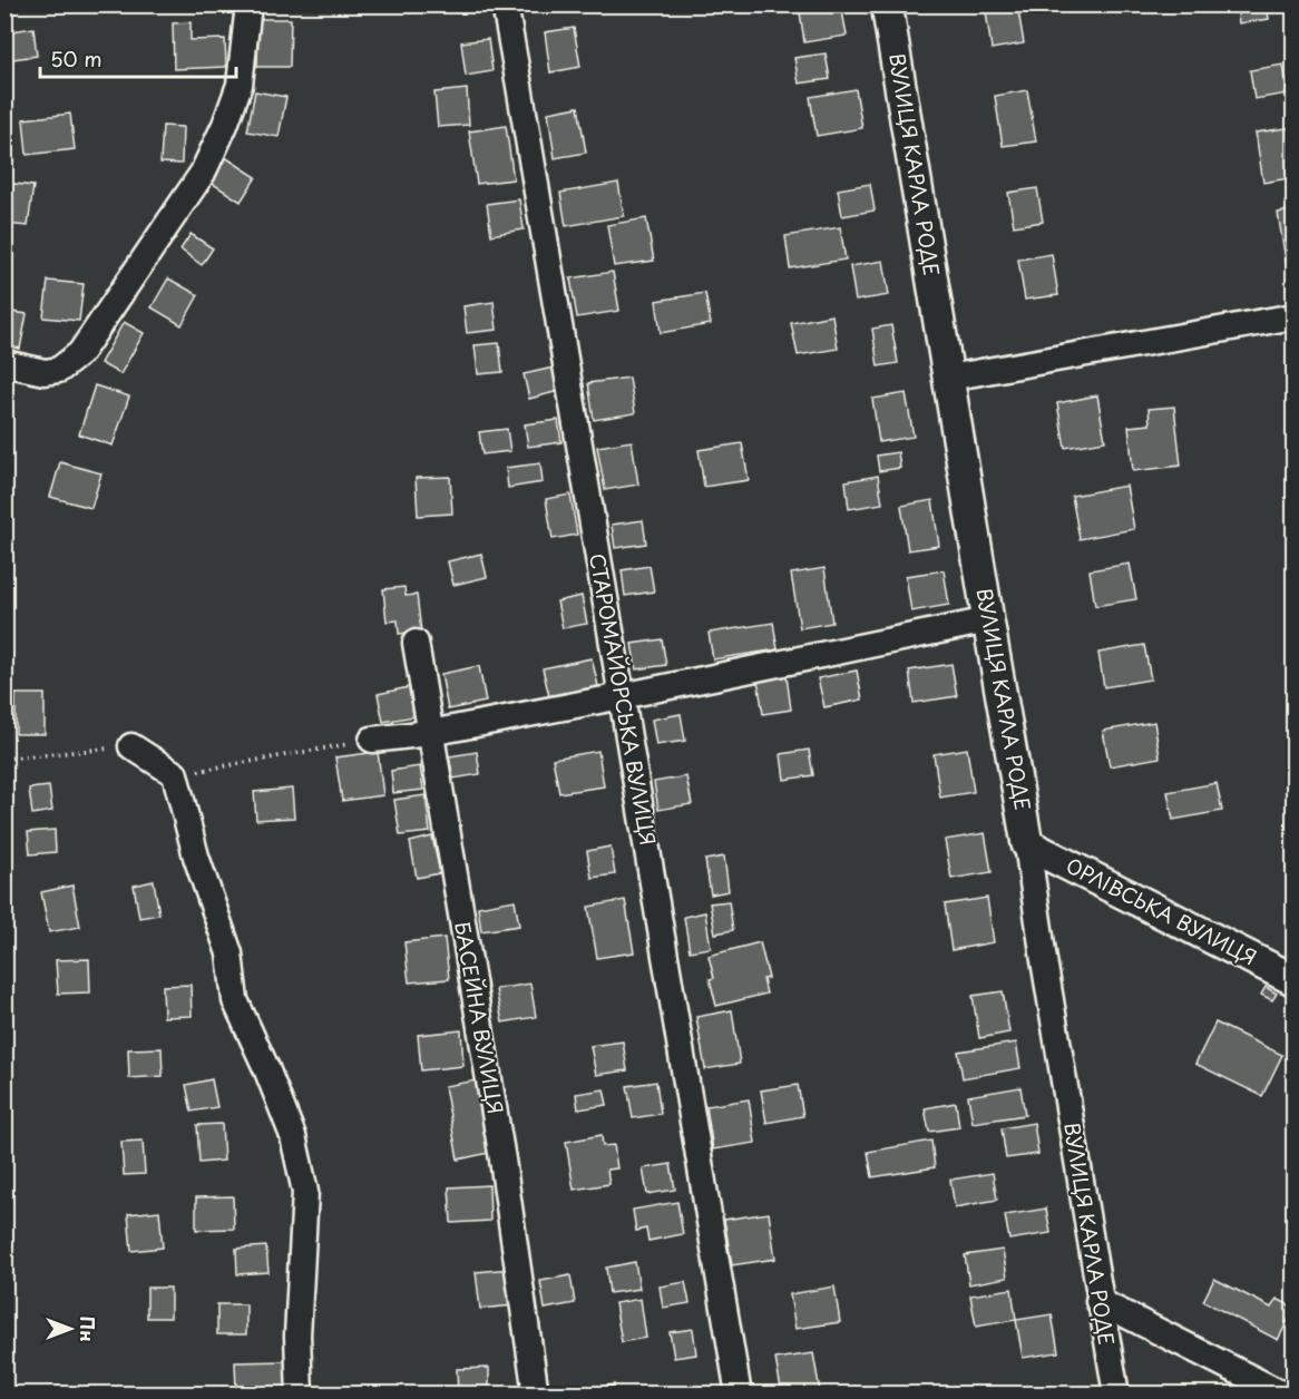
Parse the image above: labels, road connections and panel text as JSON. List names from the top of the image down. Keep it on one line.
{"streets":{"street":["ВУЛИЦЯ КАРЛА РОДЕ","СТАРОМАЙОРСЬКА ВУЛИЦЯ","ОРЛІВСЬКА ВУЛИЦЯ","БАСЕЙНА ВУЛИЦЯ"]},"crossings":[["ВУЛИЦЯ КАРЛА РОДЕ","ОРЛІВСЬКА ВУЛИЦЯ"]],"scale_bar":"50 m","north":"right"}
